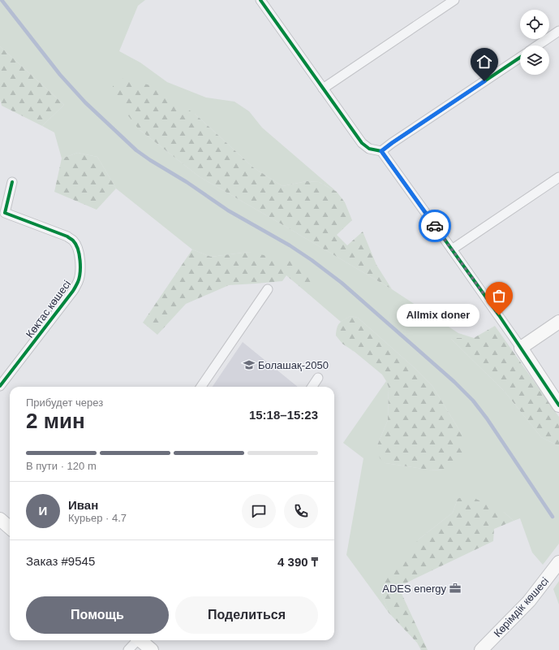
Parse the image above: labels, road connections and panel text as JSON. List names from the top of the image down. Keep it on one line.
{"streets":{"street":["Көктас көшесі","Көрімдік көшесі"]},"places":{"other":["Allmix doner"],"school or university":["Болашақ-2050"],"office":["ADES energy"]},"page":{"bubble":"Allmix doner","heading":["2 мин","Прибудет через","15:18–15:23"],"panel":["Иван","Курьер · 4.7","Заказ #9545","4 390 ₸"],"bar":"В пути · 120 m","round":"И","buttons":["Помощь","Поделиться"]}}
